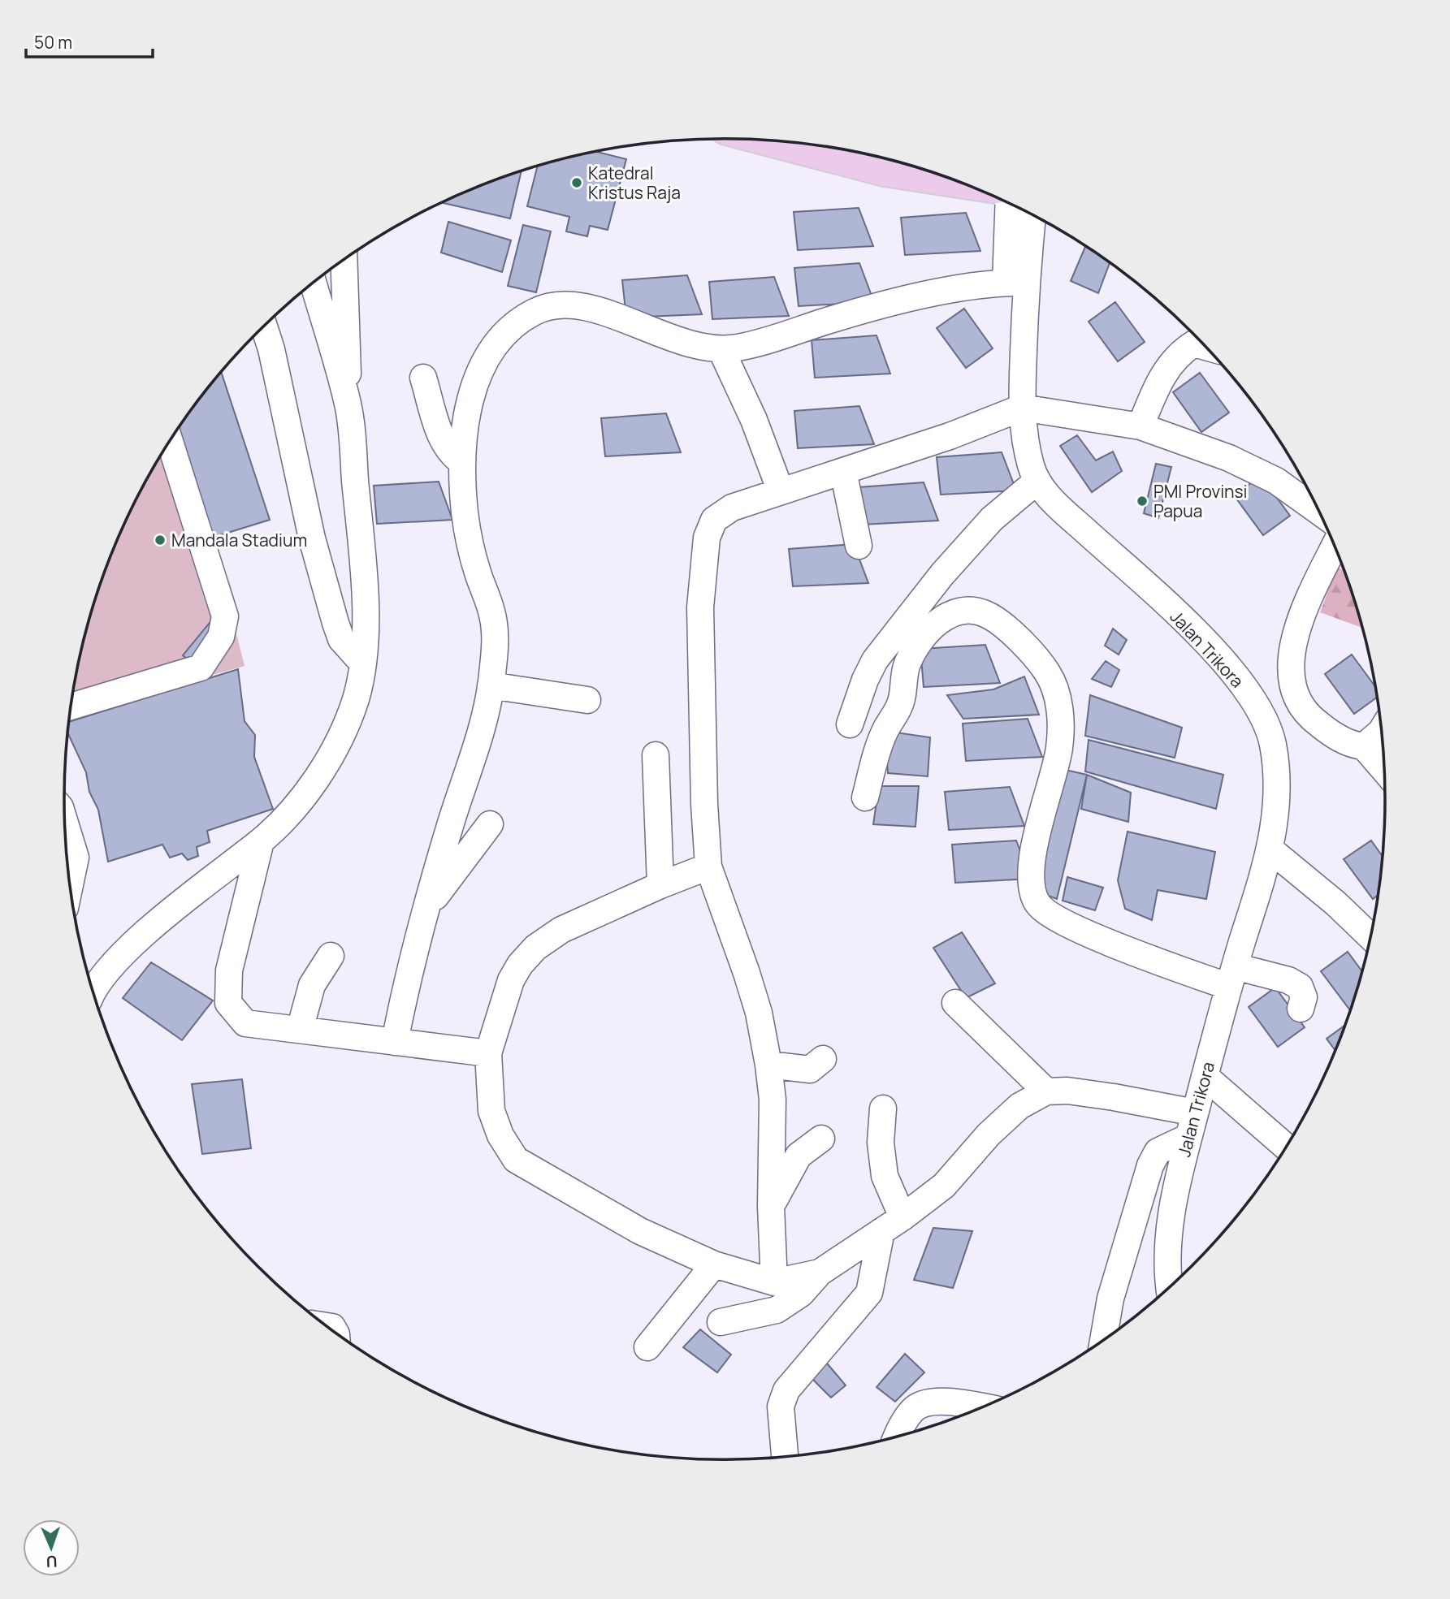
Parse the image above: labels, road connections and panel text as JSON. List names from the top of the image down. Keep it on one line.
{"streets":{"street":["Jalan Trikora"]},"places":["Katedral Kristus Raja","PMI Provinsi Papua","Mandala Stadium"],"scale_bar":"50 m","north":"bottom"}
